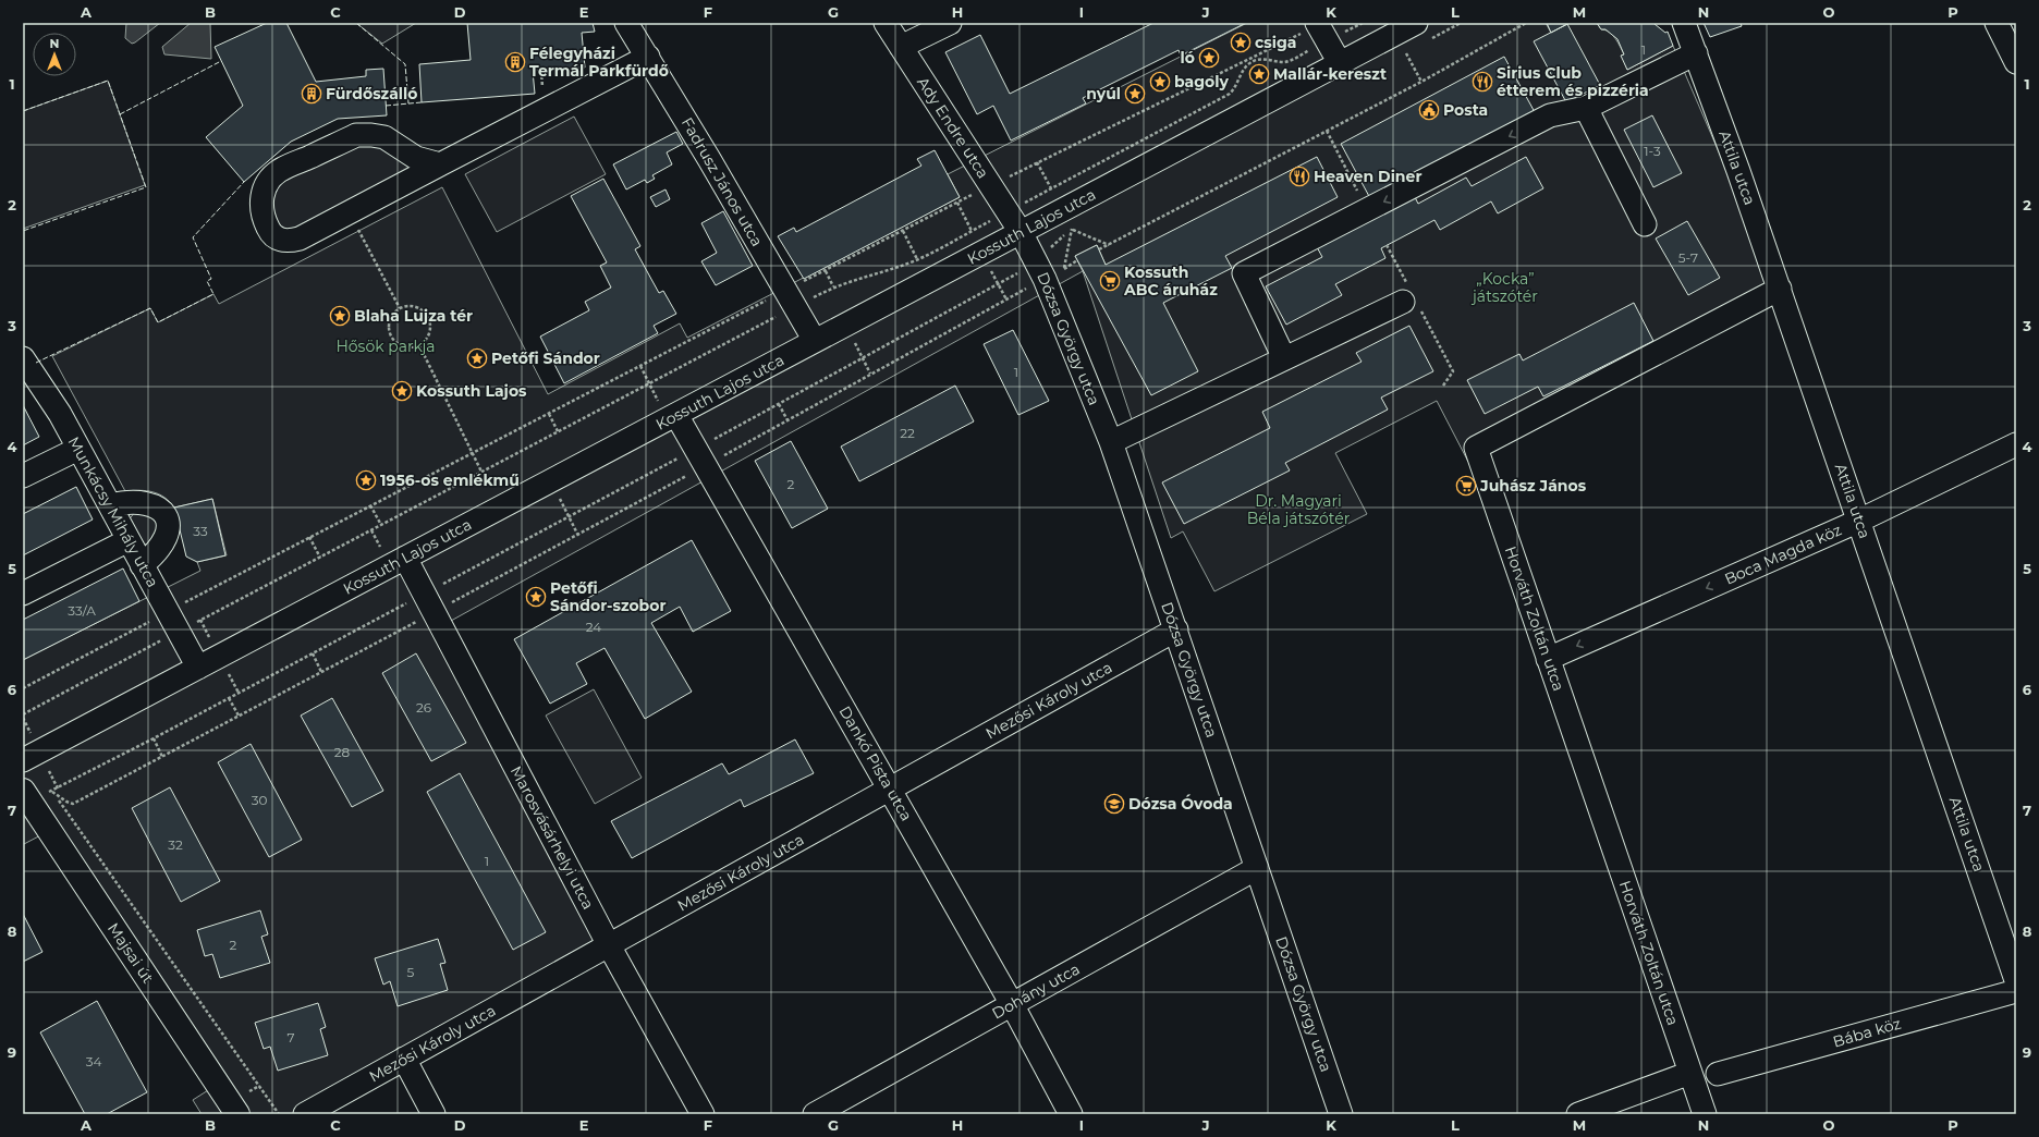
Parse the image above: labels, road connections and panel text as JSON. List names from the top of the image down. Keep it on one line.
{"streets":{"main road":["Majsai út"],"street":["Ady Endre utca","Attila utca","Fadrusz János utca","Kossuth Lajos utca","Dózsa György utca","Munkácsy Mihály utca","Boca Magda köz","Horváth Zoltán utca","Mezősi Károly utca","Dankó Pista utca","Marosvásárhelyi utca","Dohány utca","Bába köz"]},"crossings":[["Ady Endre utca","Kossuth Lajos utca"],["Ady Endre utca","Dózsa György utca"],["Attila utca","Boca Magda köz"],["Attila utca","Horváth Zoltán utca"],["Fadrusz János utca","Kossuth Lajos utca"],["Kossuth Lajos utca","Dózsa György utca"],["Kossuth Lajos utca","Munkácsy Mihály utca"],["Kossuth Lajos utca","Dankó Pista utca"],["Kossuth Lajos utca","Marosvásárhelyi utca"],["Dózsa György utca","Mezősi Károly utca"],["Dózsa György utca","Dohány utca"],["Boca Magda köz","Horváth Zoltán utca"],["Mezősi Károly utca","Dankó Pista utca"],["Mezősi Károly utca","Marosvásárhelyi utca"],["Dankó Pista utca","Dohány utca"]],"one_way":["Boca Magda köz"],"parks":["„Kocka” játszótér","Hősök parkja","Dr. Magyari Béla játszótér"],"places":{"place":["csiga","ló","Mallár-kereszt","bagoly","nyúl","Blaha Lujza tér","Petőfi Sándor","Kossuth Lajos","1956-os emlékmű","Petőfi Sándor-szobor"],"building":["Félegyházi Termál Parkfürdő","Fürdőszálló"],"restaurant":["Sirius Club étterem és pizzéria","Heaven Diner"],"public building":["Posta"],"supermarket":["Kossuth ABC áruház","Juhász János"],"school or university":["Dózsa Óvoda"]},"house_numbers":["1","1-3","5-7","1","22","2","33","33/A","24","26","28","30","32","1","2","5","7","34"],"north":"top","grid":{"columns":["A","B","C","D","E","F","G","H","I","J","K","L","M","N","O","P"],"rows":["1","2","3","4","5","6","7","8","9"]}}
